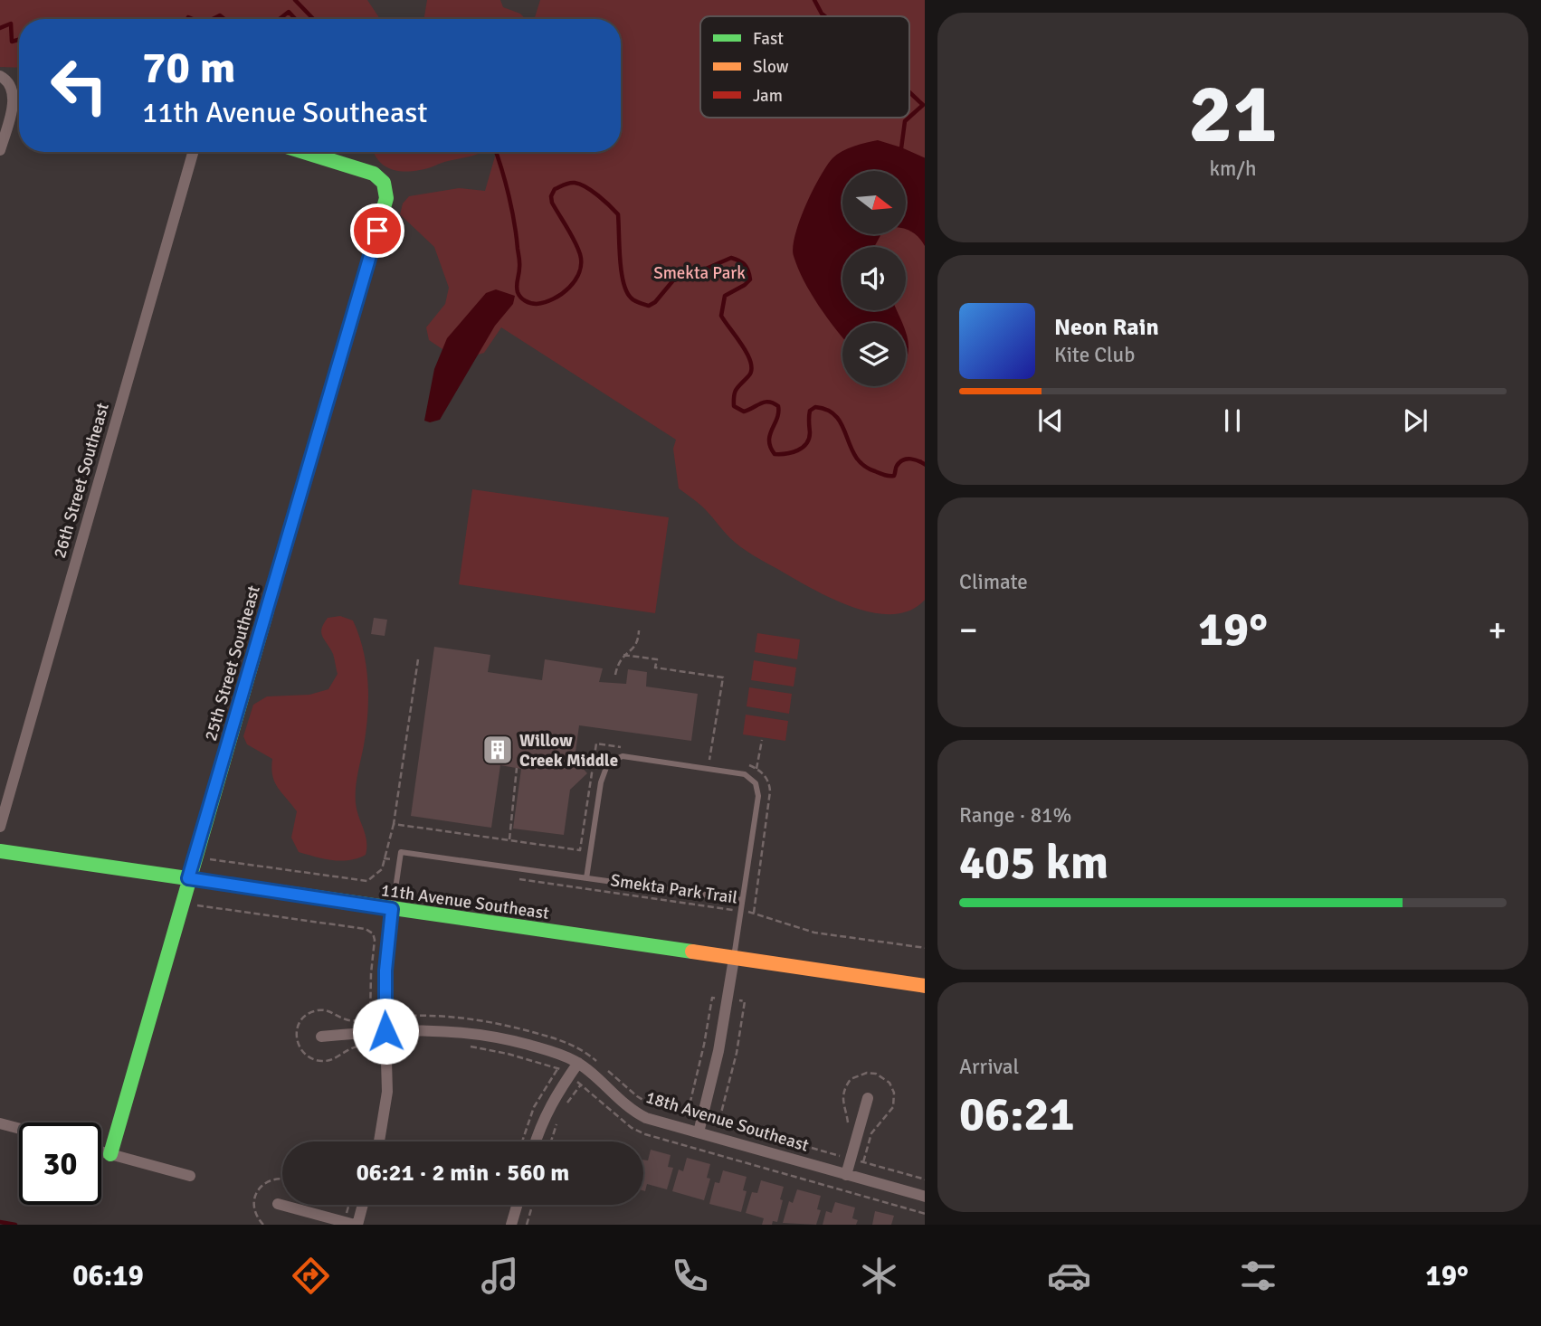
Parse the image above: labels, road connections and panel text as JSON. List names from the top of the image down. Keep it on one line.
{"streets":{"street":["26th Street Southeast","25th Street Southeast","11th Avenue Southeast","18th Avenue Southeast"],"path":["Smekta Park Trail"]},"crossings":[["25th Street Southeast","11th Avenue Southeast"]],"parks":["Smekta Park"],"places":{"building":["Willow Creek Middle"]},"legend":["Fast","Slow","Jam"],"north":"right","page":{"tile":[["21","km/h"],"Climate",["Range · 81%","405 km"],["Arrival","06:21"]],"turn":["70 m","11th Avenue Southeast"],"song":["Neon Rain","Kite Club"],"heat":["−","19°","+"],"limit":"30","trip":"06:21 · 2 min · 560 m","tabs":["06:19","19°"]}}
